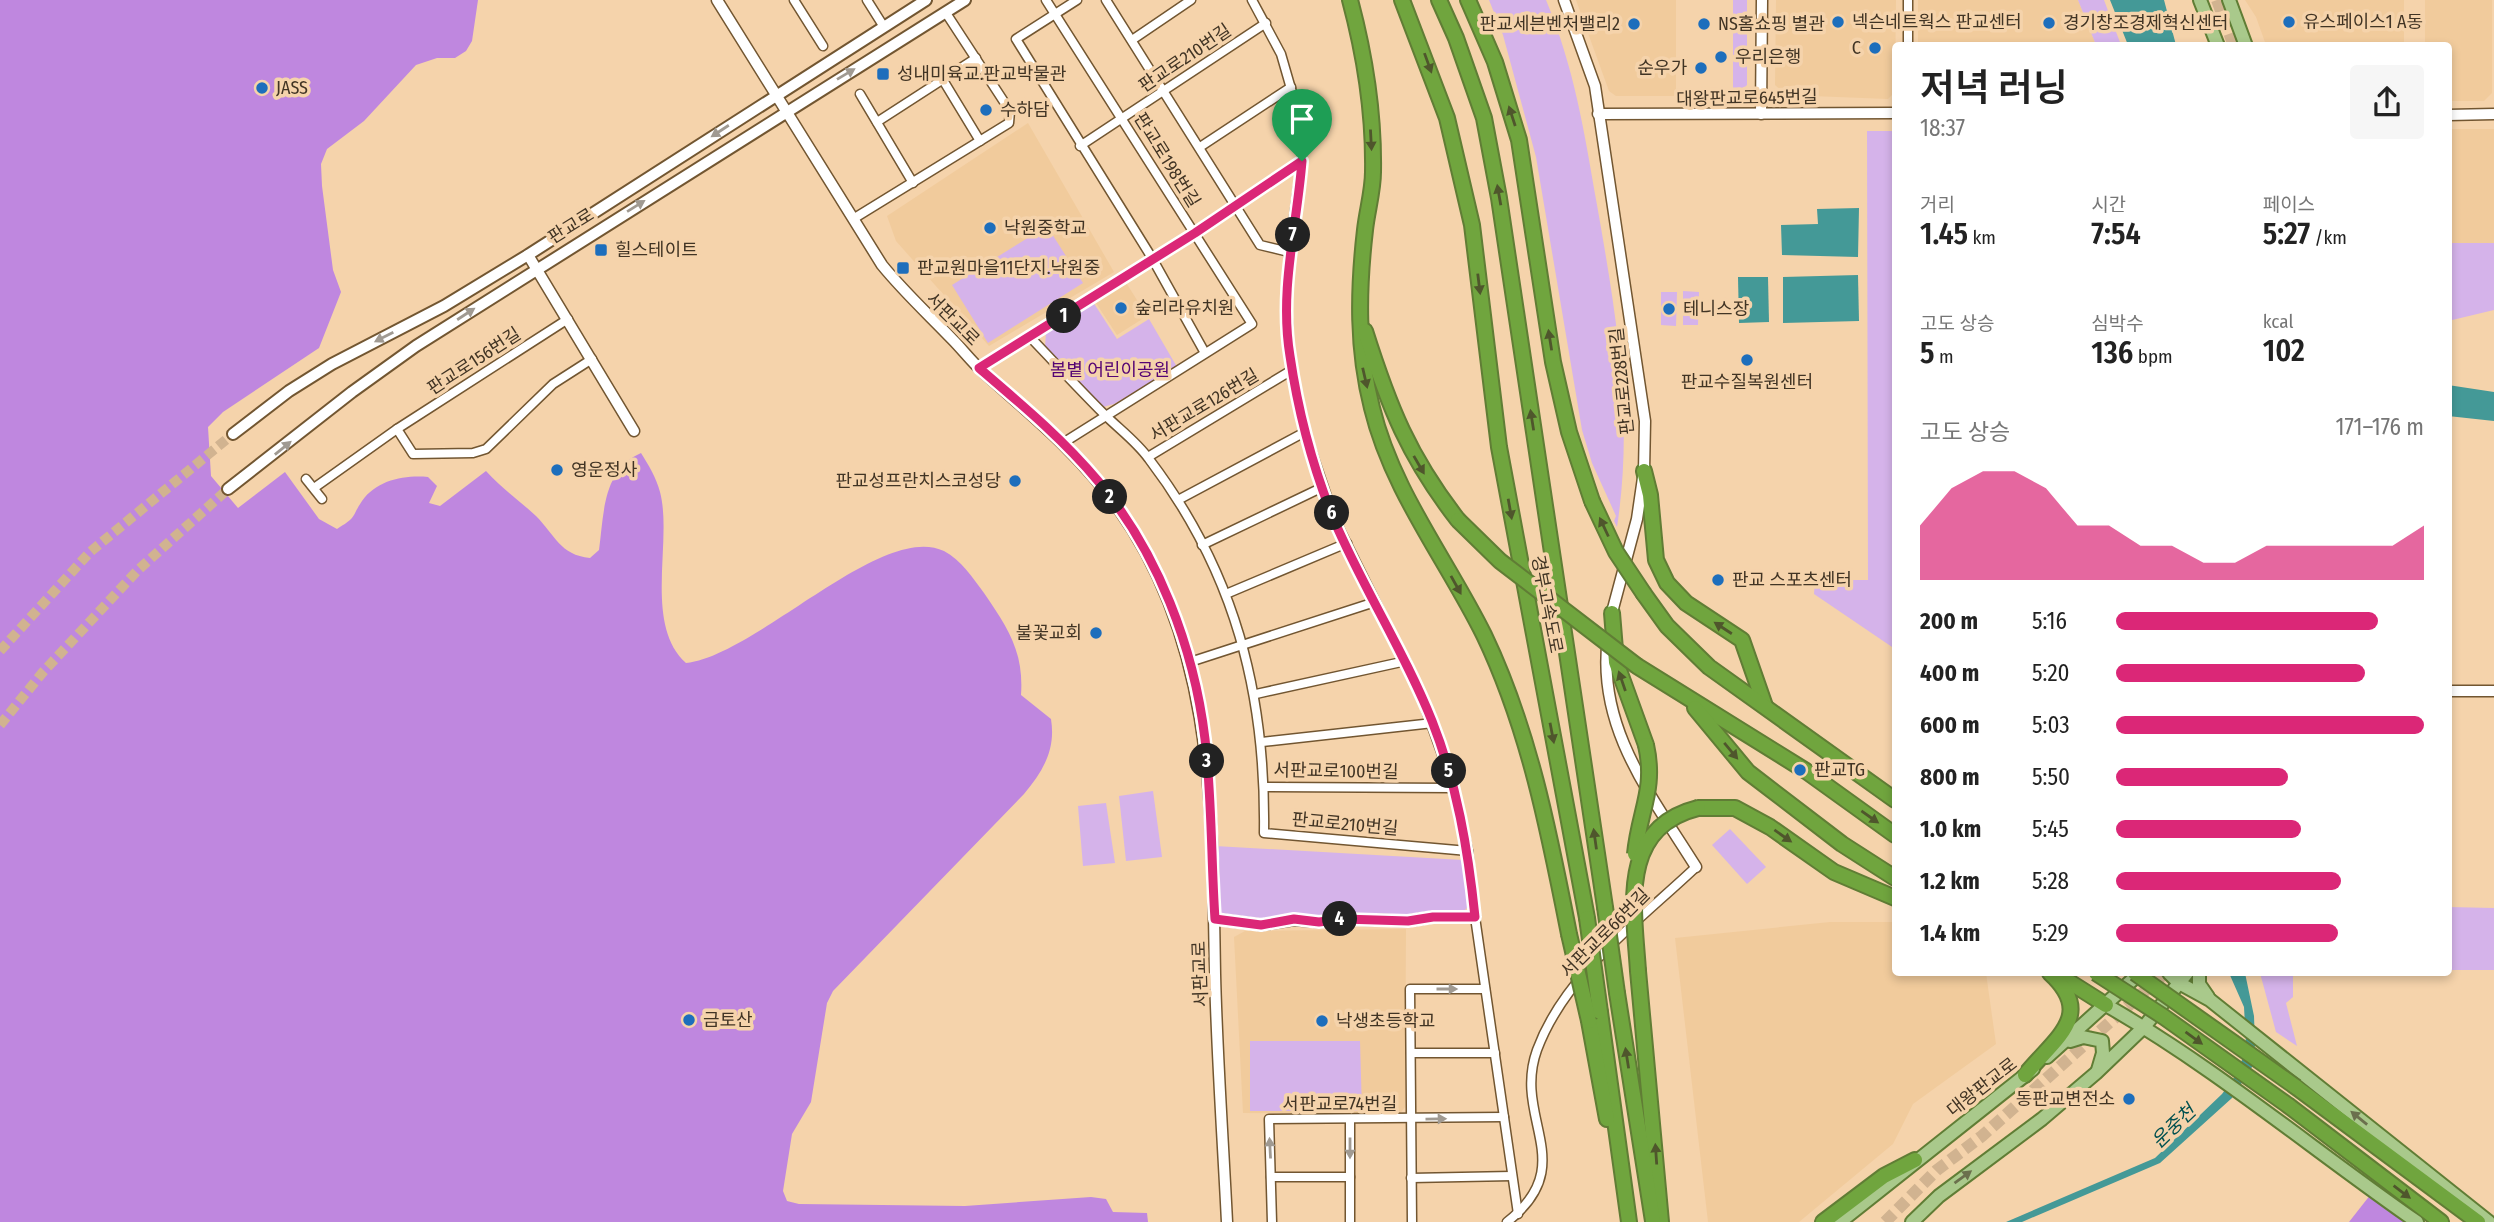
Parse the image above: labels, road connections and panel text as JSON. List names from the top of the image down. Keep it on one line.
{"streets":{"highway":["경부고속도로"],"main road":["판교로","대왕판교로"],"street":["판교로210번길","대왕판교로645번길","판교로198번길","서판교로","판교로156번길","판교로228번길","서판교로126번길","서판교로100번길","서판교로66번길","서판교로74번길"]},"crossings":[["판교로210번길","판교로198번길"],["판교로210번길","서판교로100번길"],["대왕판교로645번길","판교로228번길"],["판교로","서판교로"],["판교로228번길","서판교로66번길"]],"water":["운중천"],"parks":["봄볕 어린이공원"],"places":{"other":["넥슨네트웍스 판교센터","유스페이스1 A동","경기창조경제혁신센터","판교세븐벤처밸리2","NS홈쇼핑 별관","C","우리은행","순우가","JASS","수하담","낙원중학교","숲리라유치원","테니스장","판교수질복원센터","영운정사","판교성프란치스코성당","판교 스포츠센터","불꽃교회","판교TG","금토산","낙생초등학교","동판교변전소"],"transit":["성내미육교.판교박물관","힐스테이트","판교원마을11단지.낙원중"]},"page":{"heading":["저녁 러닝","18:37"],"stats":[["거리","1.45 km"],["시간","7:54"],["페이스","5:27 /km"],["고도 상승","5 m"],["심박수","136 bpm"],["kcal","102"]],"pins":["7","1","2","6","3","5","4"],"chart":["고도 상승","171–176 m"],"list":[{"name":"200 m","note":"5:16"},{"name":"400 m","note":"5:20"},{"name":"600 m","note":"5:03"},{"name":"800 m","note":"5:50"},{"name":"1.0 km","note":"5:45"},{"name":"1.2 km","note":"5:28"},{"name":"1.4 km","note":"5:29"}]}}
